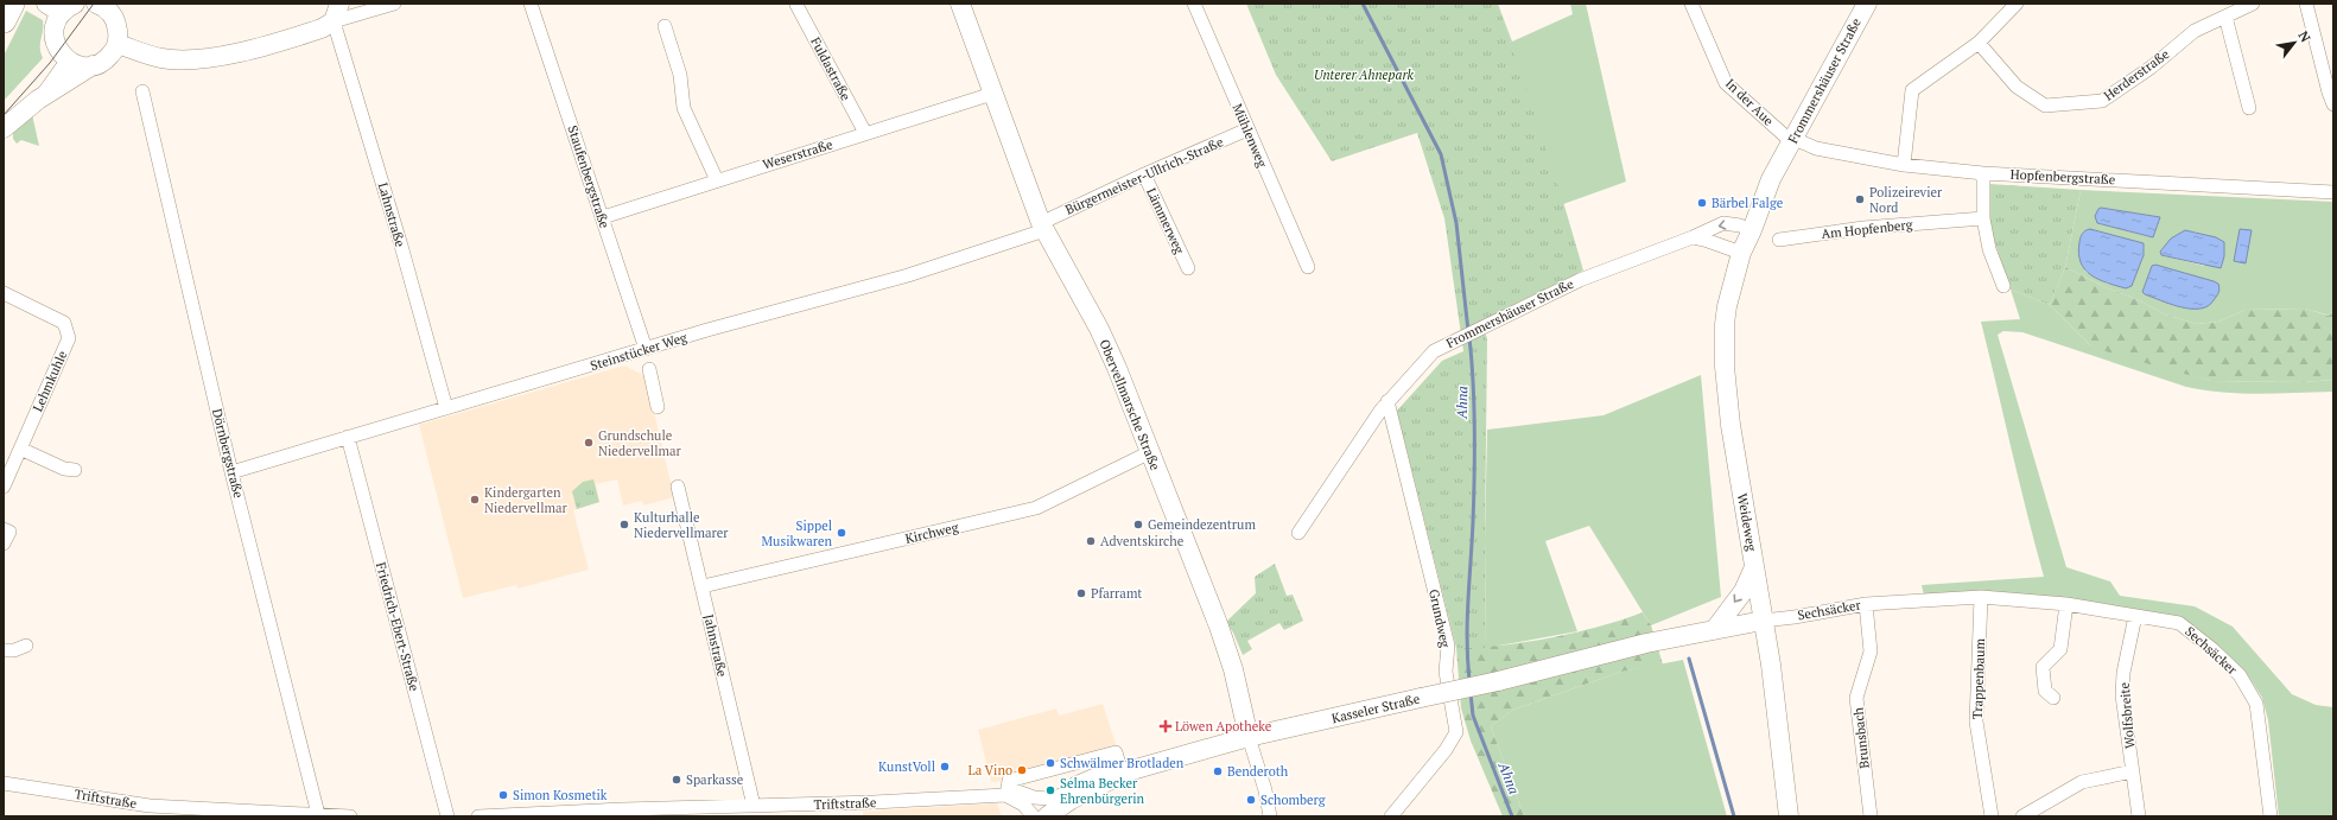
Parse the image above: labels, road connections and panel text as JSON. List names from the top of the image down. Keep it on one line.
{"streets":{"main road":["Frommershäuser Straße","Obervellmarsche Straße","Weideweg","Kasseler Straße"],"street":["Fuldastraße","Herderstraße","In der Aue","Mühlenweg","Weserstraße","Bürgermeister-Ullrich-Straße","Staufenbergstraße","Hopfenbergstraße","Lahnstraße","Lämmerweg","Am Hopfenberg","Steinstücker Weg","Lehmkuhle","Dörnbergstraße","Kirchweg","Sechsäcker","Grundweg","Friedrich-Ebert-Straße","Jahnstraße","Trappenbaum","Wolfsbreite","Brunsbach","Triftstraße"]},"crossings":[["Fuldastraße","Weserstraße"],["Frommershäuser Straße","In der Aue"],["Frommershäuser Straße","Hopfenbergstraße"],["Frommershäuser Straße","Weideweg"],["Frommershäuser Straße","Grundweg"],["In der Aue","Hopfenbergstraße"],["Mühlenweg","Bürgermeister-Ullrich-Straße"],["Weserstraße","Staufenbergstraße"],["Weserstraße","Obervellmarsche Straße"],["Bürgermeister-Ullrich-Straße","Lämmerweg"],["Bürgermeister-Ullrich-Straße","Steinstücker Weg"],["Bürgermeister-Ullrich-Straße","Obervellmarsche Straße"],["Staufenbergstraße","Steinstücker Weg"],["Lahnstraße","Steinstücker Weg"],["Steinstücker Weg","Obervellmarsche Straße"],["Steinstücker Weg","Dörnbergstraße"],["Steinstücker Weg","Friedrich-Ebert-Straße"],["Obervellmarsche Straße","Kirchweg"],["Obervellmarsche Straße","Kasseler Straße"],["Dörnbergstraße","Triftstraße"],["Weideweg","Sechsäcker"],["Weideweg","Kasseler Straße"],["Kirchweg","Jahnstraße"],["Sechsäcker","Trappenbaum"],["Sechsäcker","Kasseler Straße"],["Sechsäcker","Wolfsbreite"],["Sechsäcker","Brunsbach"],["Jahnstraße","Triftstraße"]],"water":["Ahna"],"parks":["Unterer Ahnepark"],"places":{"other":["Polizeirevier Nord","Bärbel Falge","Grundschule Niedervellmar","Kindergarten Niedervellmar","Kulturhalle Niedervellmarer","Gemeindezentrum","Sippel Musikwaren","Adventskirche","Pfarramt","Schwälmer Brotladen","KunstVoll","La Vino","Benderoth","Sparkasse","Selma Becker Ehrenbürgerin","Simon Kosmetik","Schomberg"],"health":["Löwen Apotheke"]},"north":"top right"}
